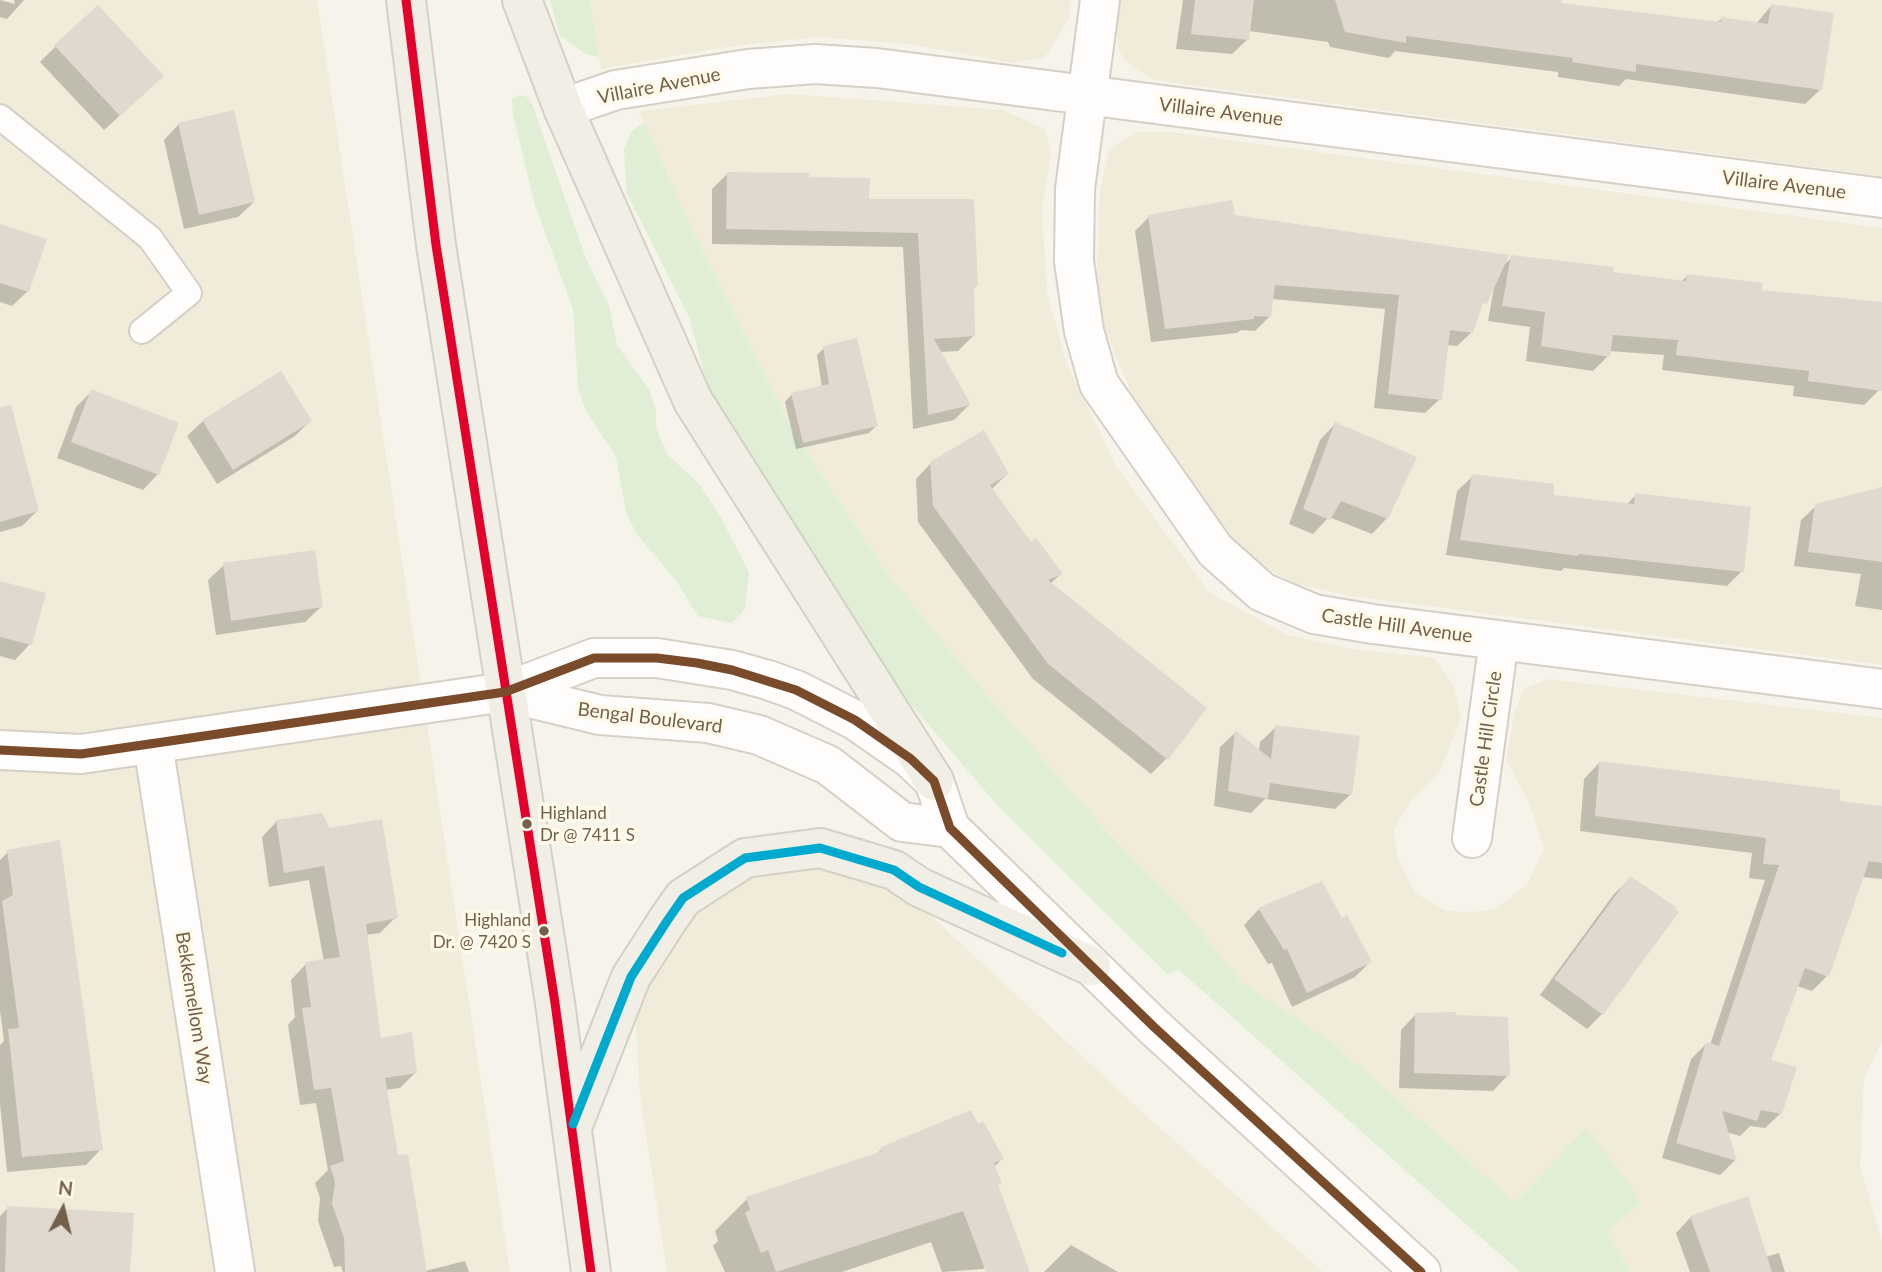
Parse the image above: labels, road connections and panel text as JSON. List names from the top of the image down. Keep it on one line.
{"streets":{"street":["Villaire Avenue","Castle Hill Avenue","Bengal Boulevard","Castle Hill Circle","Bekkemellom Way"]},"crossings":[["Villaire Avenue","Castle Hill Avenue"],["Castle Hill Avenue","Castle Hill Circle"]],"places":["Highland Dr @ 7411 S","Highland Dr. @ 7420 S"],"north":"top"}
